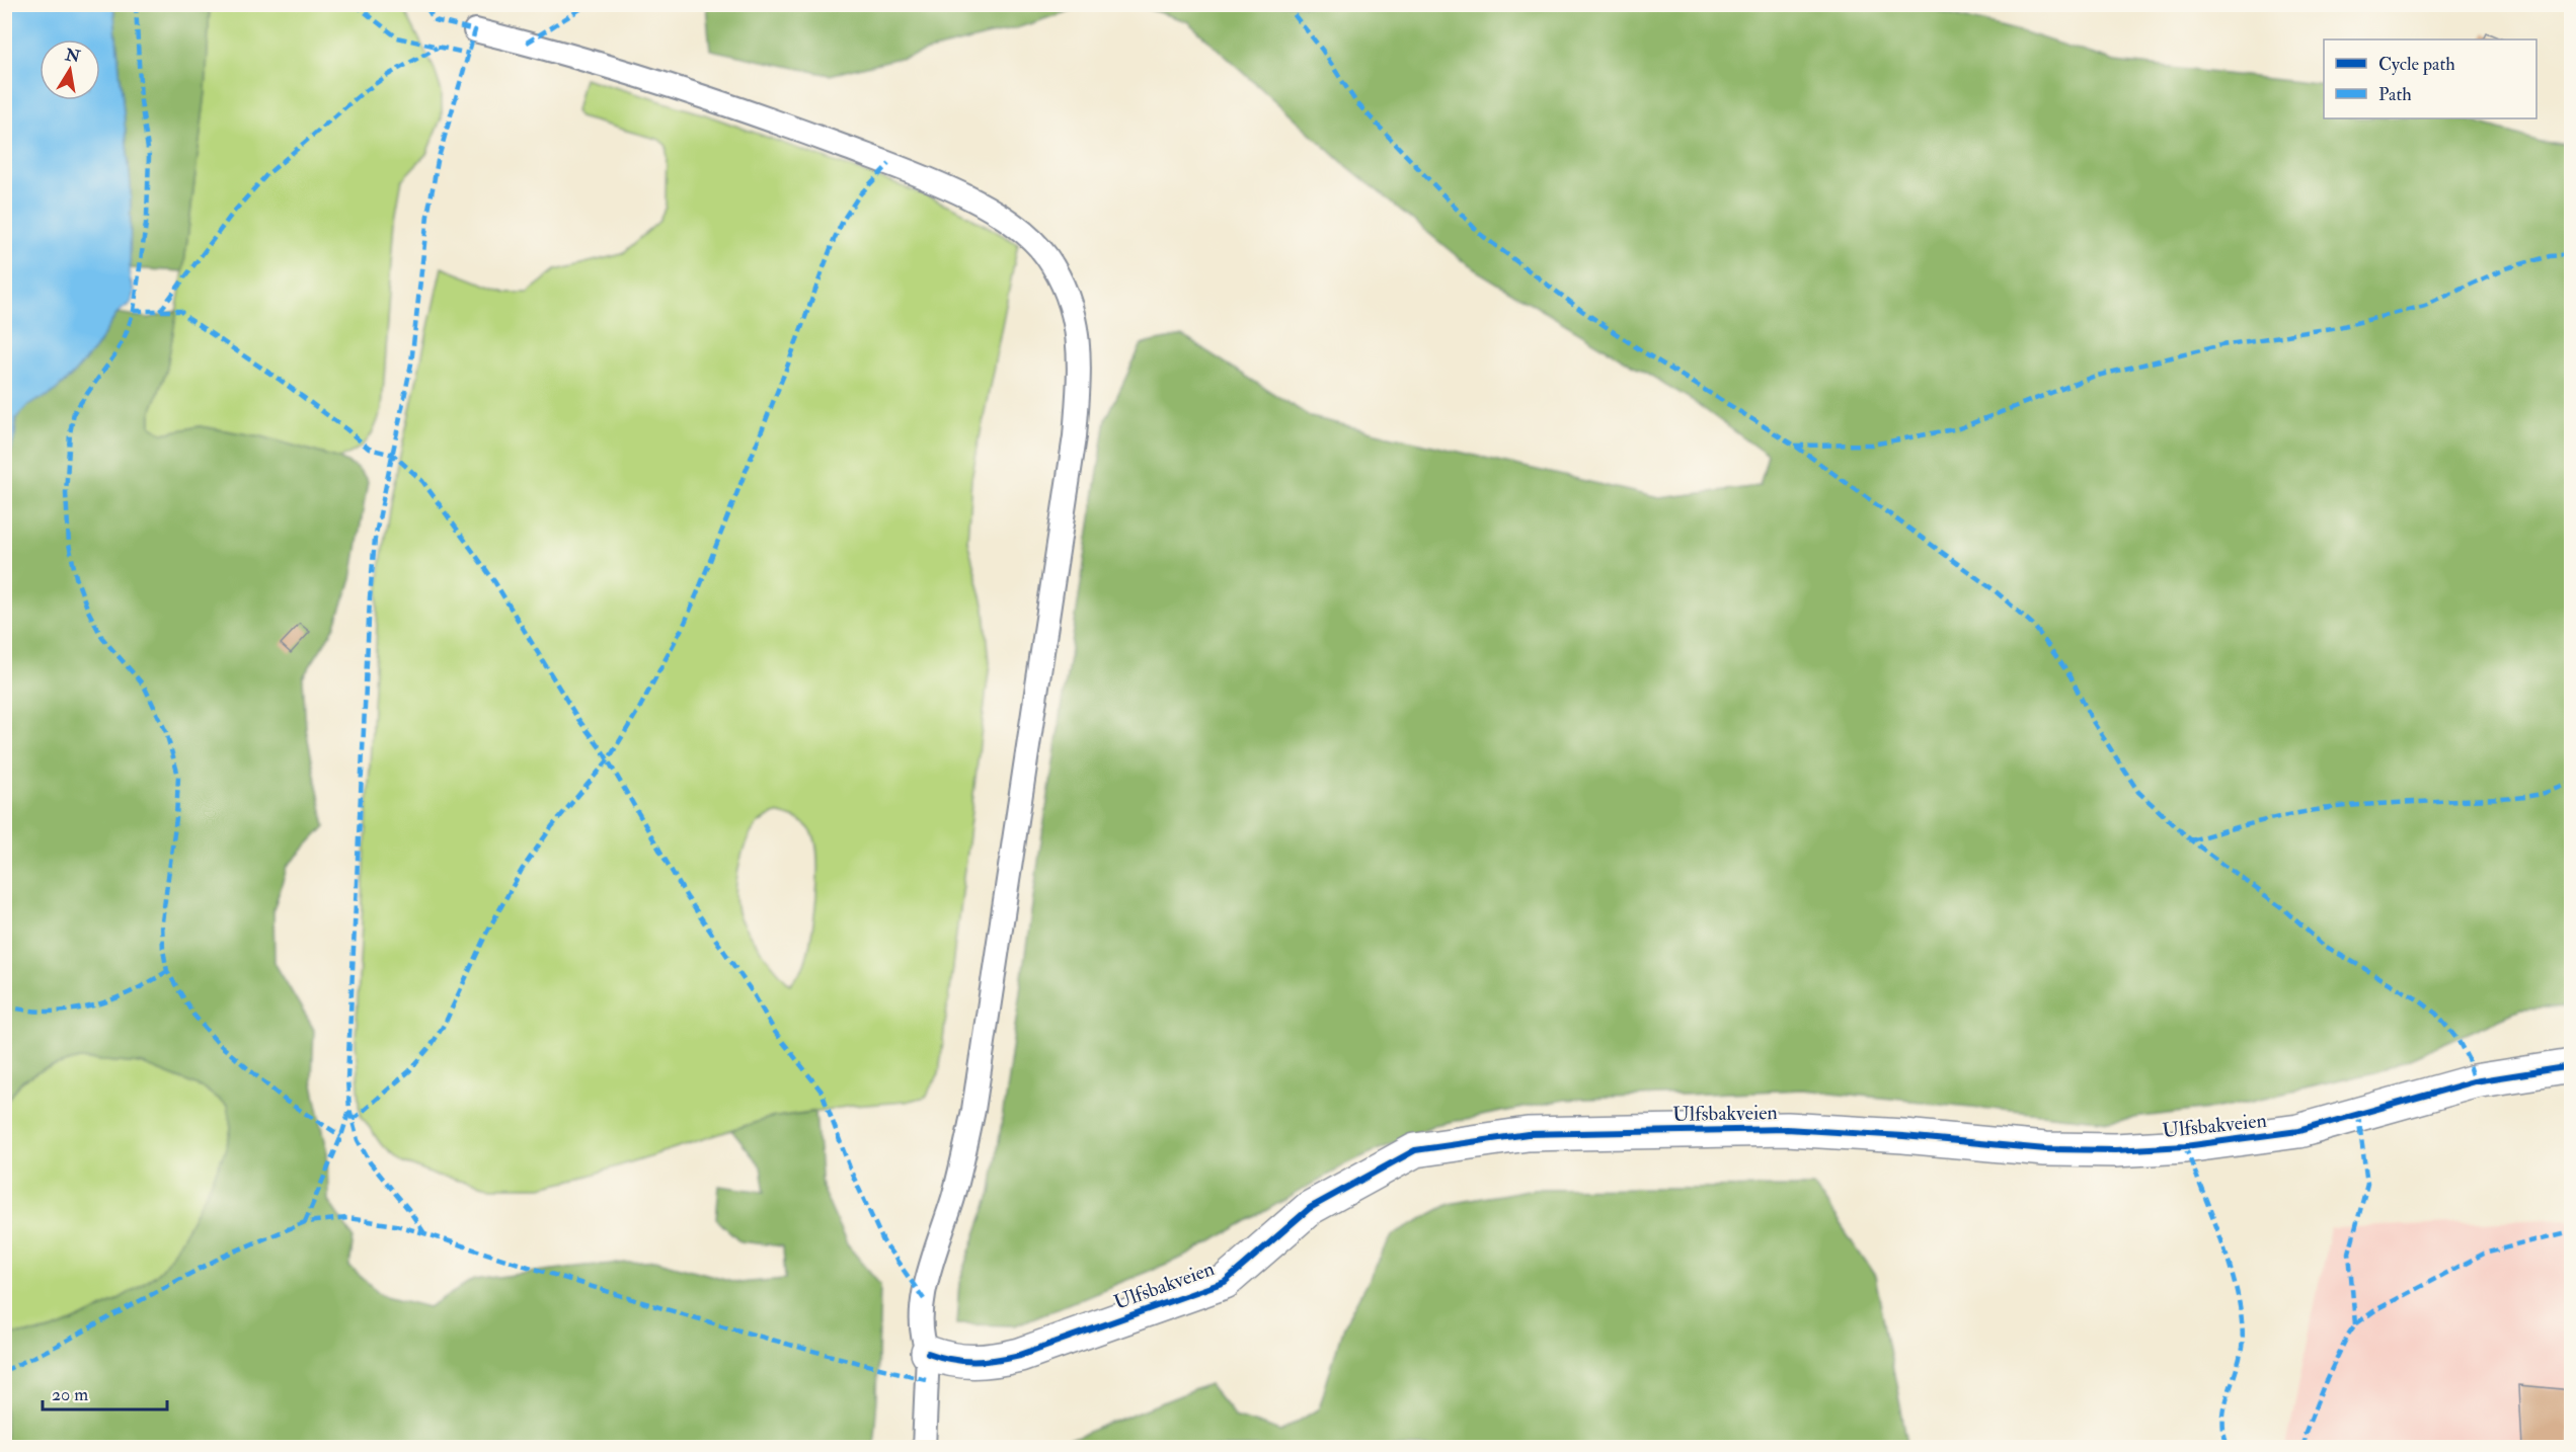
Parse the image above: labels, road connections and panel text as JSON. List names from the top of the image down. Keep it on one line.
{"streets":{"street":["Ulfsbakveien"]},"legend":["Cycle path","Path"],"scale_bar":"20 m","north":"top"}
